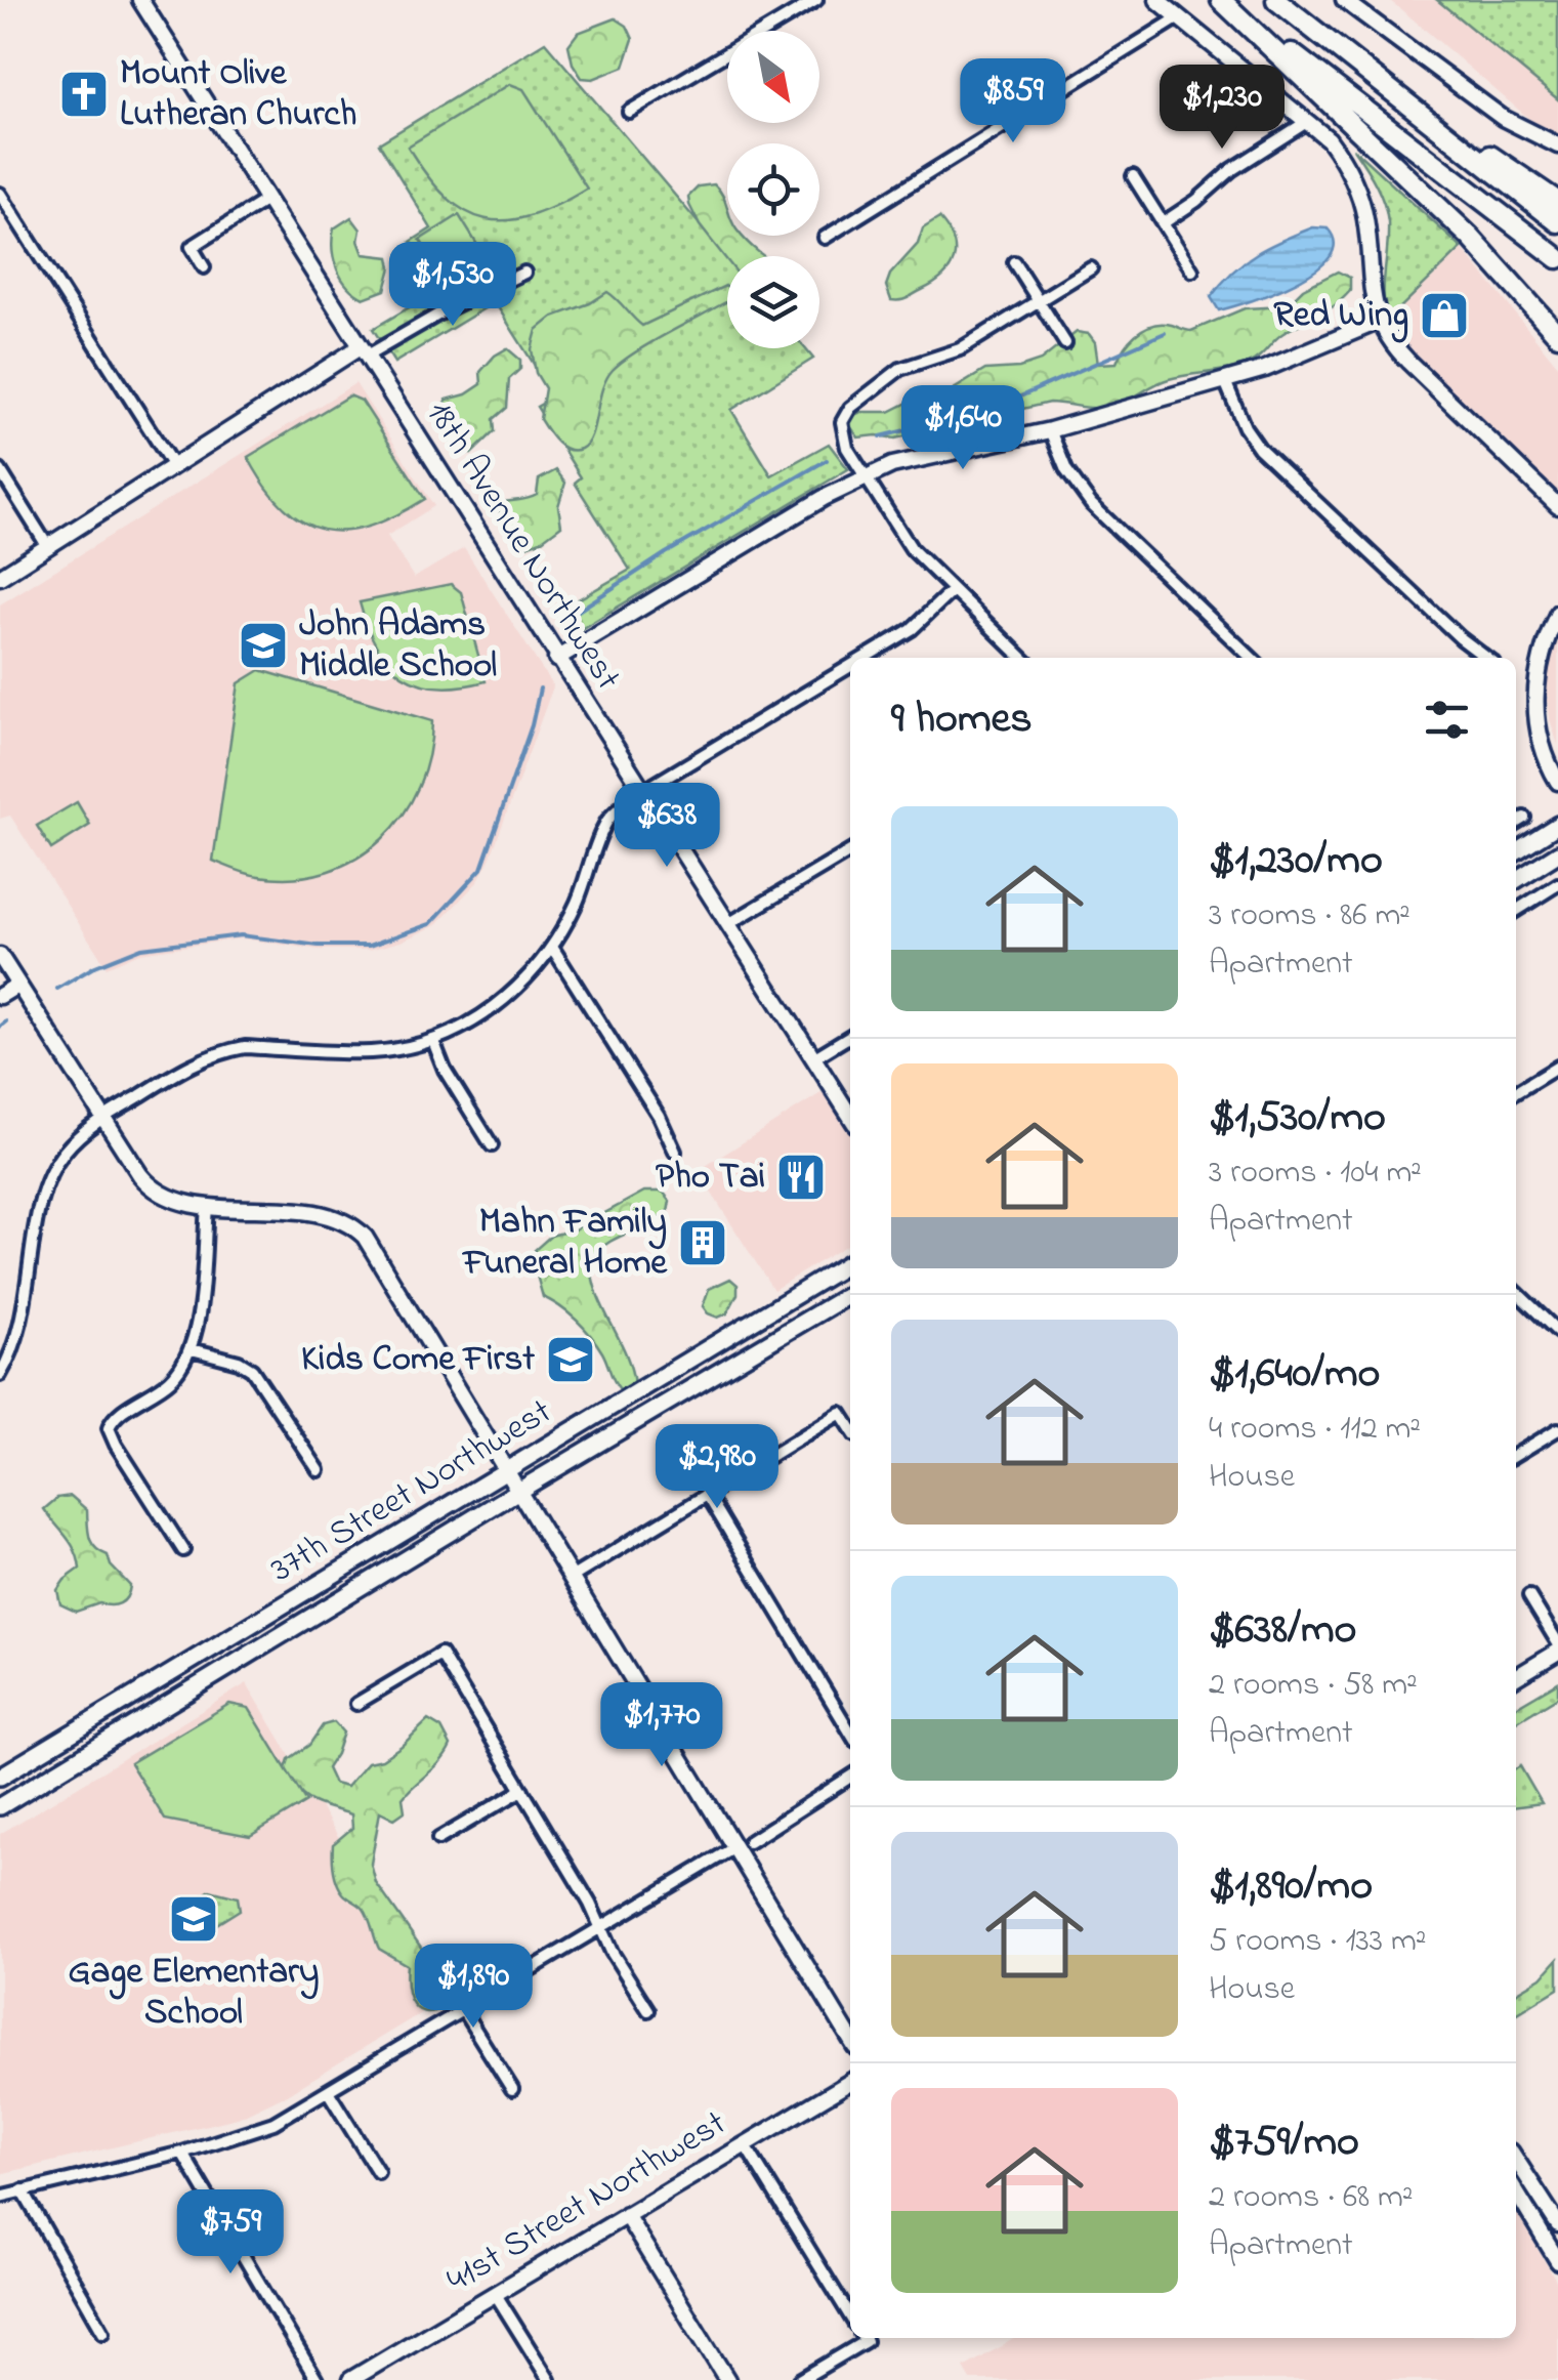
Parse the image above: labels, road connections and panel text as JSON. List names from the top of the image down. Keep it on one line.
{"streets":{"main road":["37th Street Northwest"],"street":["18th Avenue Northwest","41st Street Northwest"]},"places":{"church":["Mount Olive Lutheran Church"],"shop":["Red Wing"],"school or university":["John Adams Middle School","Kids Come First","Gage Elementary School"],"restaurant":["Pho Tai"],"building":["Mahn Family Funeral Home"]},"north":"bottom right","page":{"price":["$859","$1,230","$1,530","$1,640","$638","$2,980","$1,770","$1,890","$759"],"heading":"9 homes","list":[{"name":"$1,230/mo","note":"3 rooms · 86 m² · Apartment"},{"name":"$1,530/mo","note":"3 rooms · 104 m² · Apartment"},{"name":"$1,640/mo","note":"4 rooms · 112 m² · House"},{"name":"$638/mo","note":"2 rooms · 58 m² · Apartment"},{"name":"$1,890/mo","note":"5 rooms · 133 m² · House"},{"name":"$759/mo","note":"2 rooms · 68 m² · Apartment"}]}}
